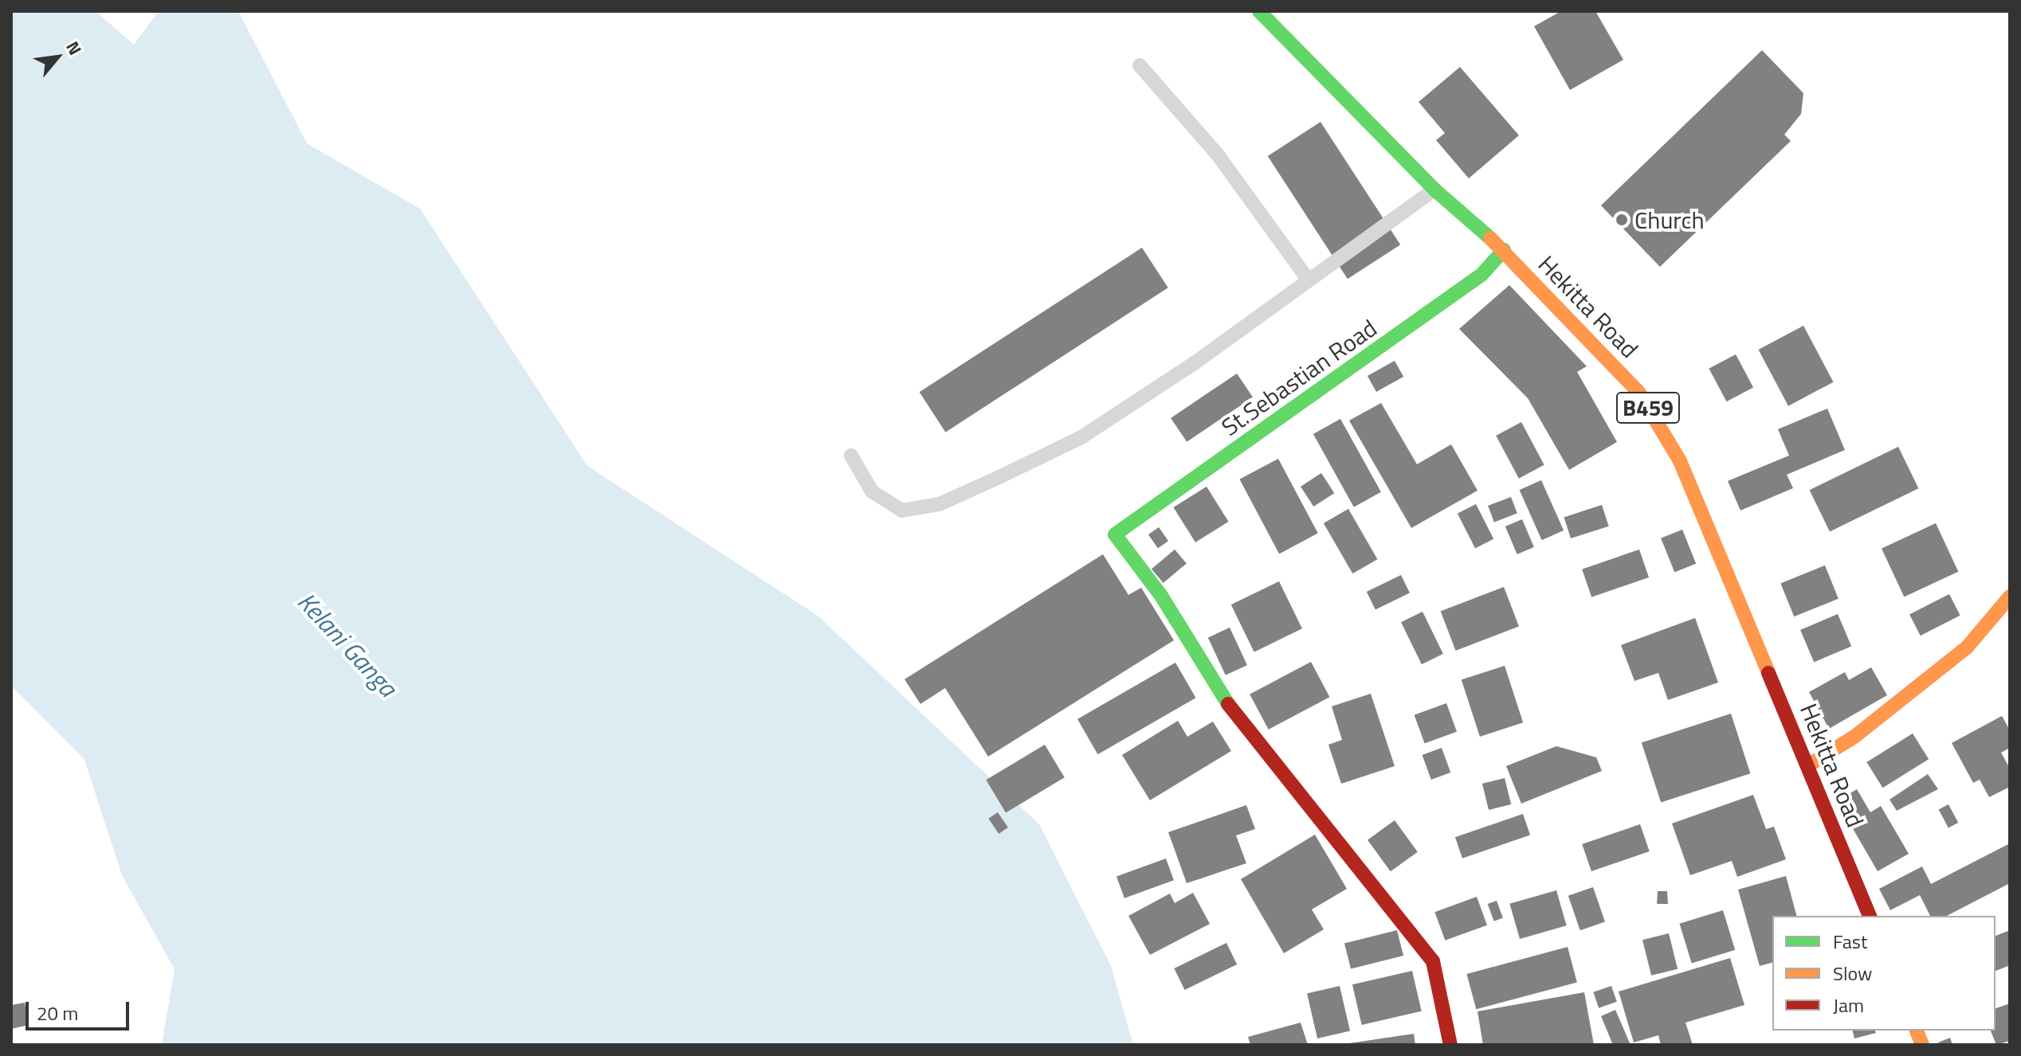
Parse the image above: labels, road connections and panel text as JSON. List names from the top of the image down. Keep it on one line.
{"streets":{"street":["Hekitta Road","St.Sebastian Road","B459"]},"crossings":[["Hekitta Road","St.Sebastian Road"]],"water":["Kelani Ganga"],"places":["Church"],"legend":["Fast","Slow","Jam"],"scale_bar":"20 m","north":"top right"}
